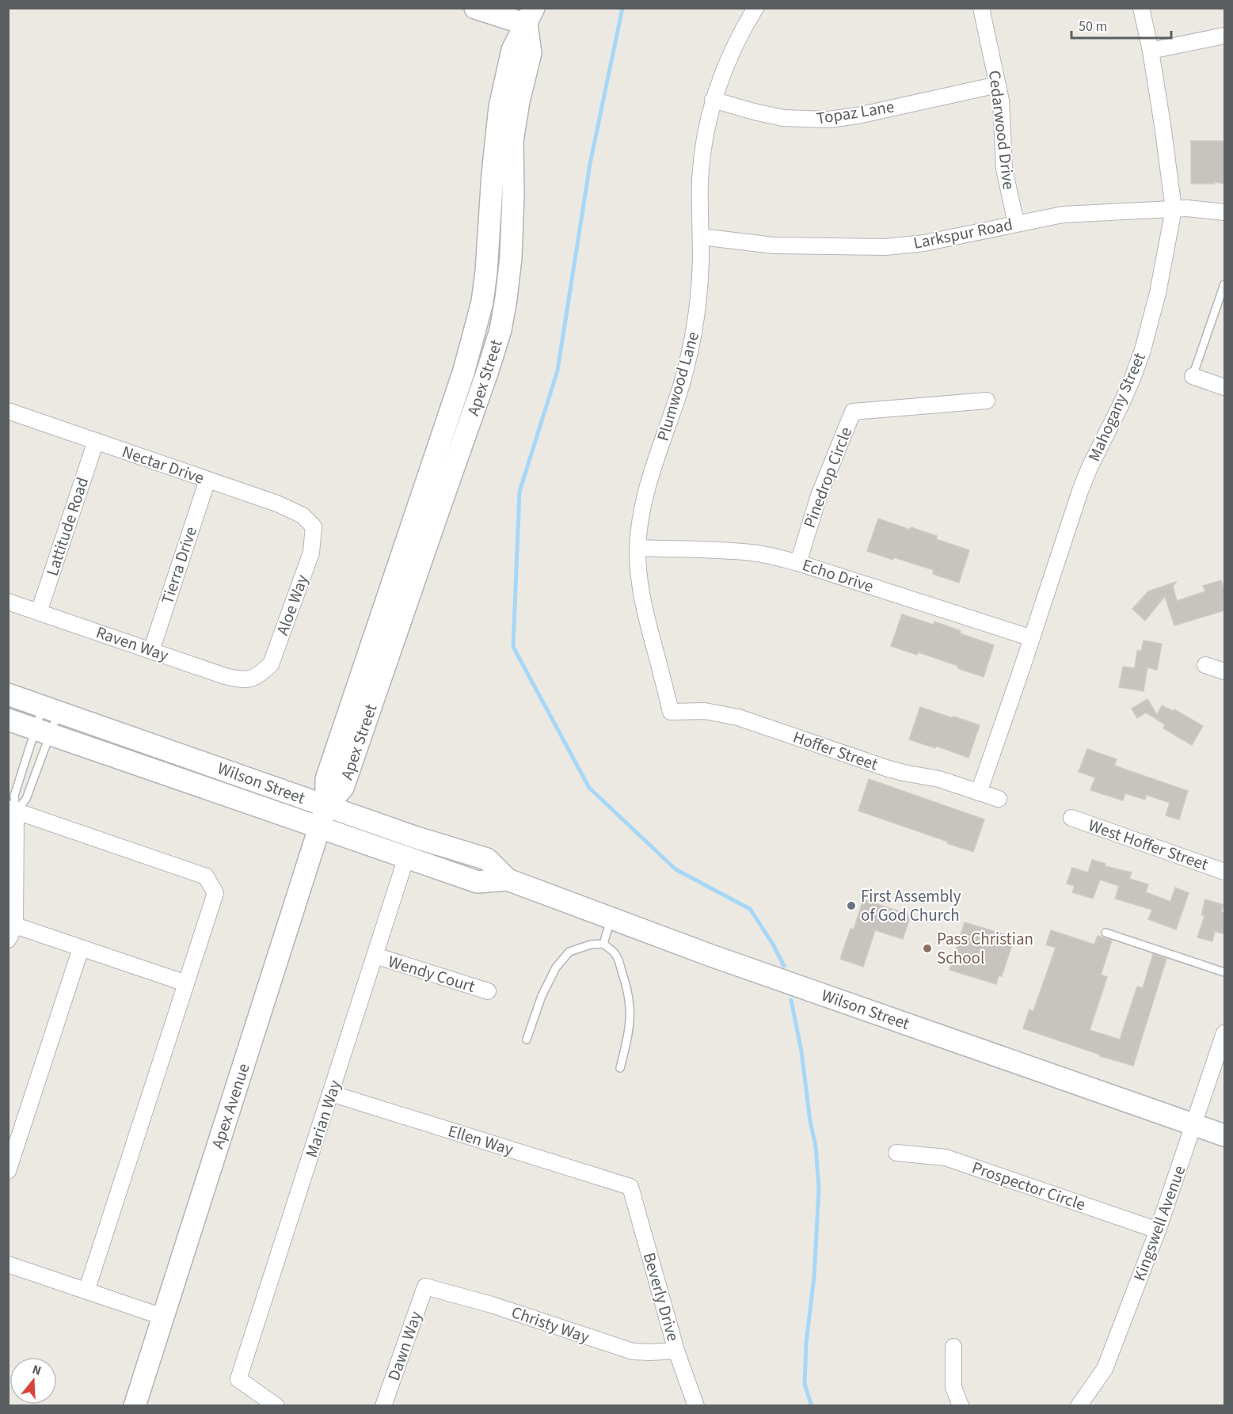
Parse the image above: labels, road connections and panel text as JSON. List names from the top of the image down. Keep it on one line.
{"streets":{"street":["Topaz Lane","Cedarwood Drive","Larkspur Road","Apex Street","Plumwood Lane","Mahogany Street","Nectar Drive","Pinedrop Circle","Lattitude Road","Tierra Drive","Echo Drive","Aloe Way","Raven Way","Hoffer Street","Wilson Street","West Hoffer Street","Wendy Court","Apex Avenue","Marian Way","Ellen Way","Prospector Circle","Kingswell Avenue","Beverly Drive","Christy Way","Dawn Way"]},"crossings":[["Topaz Lane","Cedarwood Drive"],["Topaz Lane","Plumwood Lane"],["Cedarwood Drive","Larkspur Road"],["Larkspur Road","Plumwood Lane"],["Larkspur Road","Mahogany Street"],["Apex Street","Wilson Street"],["Apex Street","Apex Avenue"],["Plumwood Lane","Echo Drive"],["Plumwood Lane","Hoffer Street"],["Mahogany Street","Echo Drive"],["Mahogany Street","Hoffer Street"],["Nectar Drive","Lattitude Road"],["Nectar Drive","Tierra Drive"],["Nectar Drive","Aloe Way"],["Pinedrop Circle","Echo Drive"],["Lattitude Road","Raven Way"],["Tierra Drive","Raven Way"],["Aloe Way","Raven Way"],["Wilson Street","Apex Avenue"],["Wilson Street","Marian Way"],["Wilson Street","Kingswell Avenue"],["Wendy Court","Marian Way"],["Marian Way","Ellen Way"],["Ellen Way","Beverly Drive"],["Prospector Circle","Kingswell Avenue"],["Beverly Drive","Christy Way"],["Christy Way","Dawn Way"]],"places":["First Assembly of God Church","Pass Christian School"],"scale_bar":"50 m","north":"top"}
